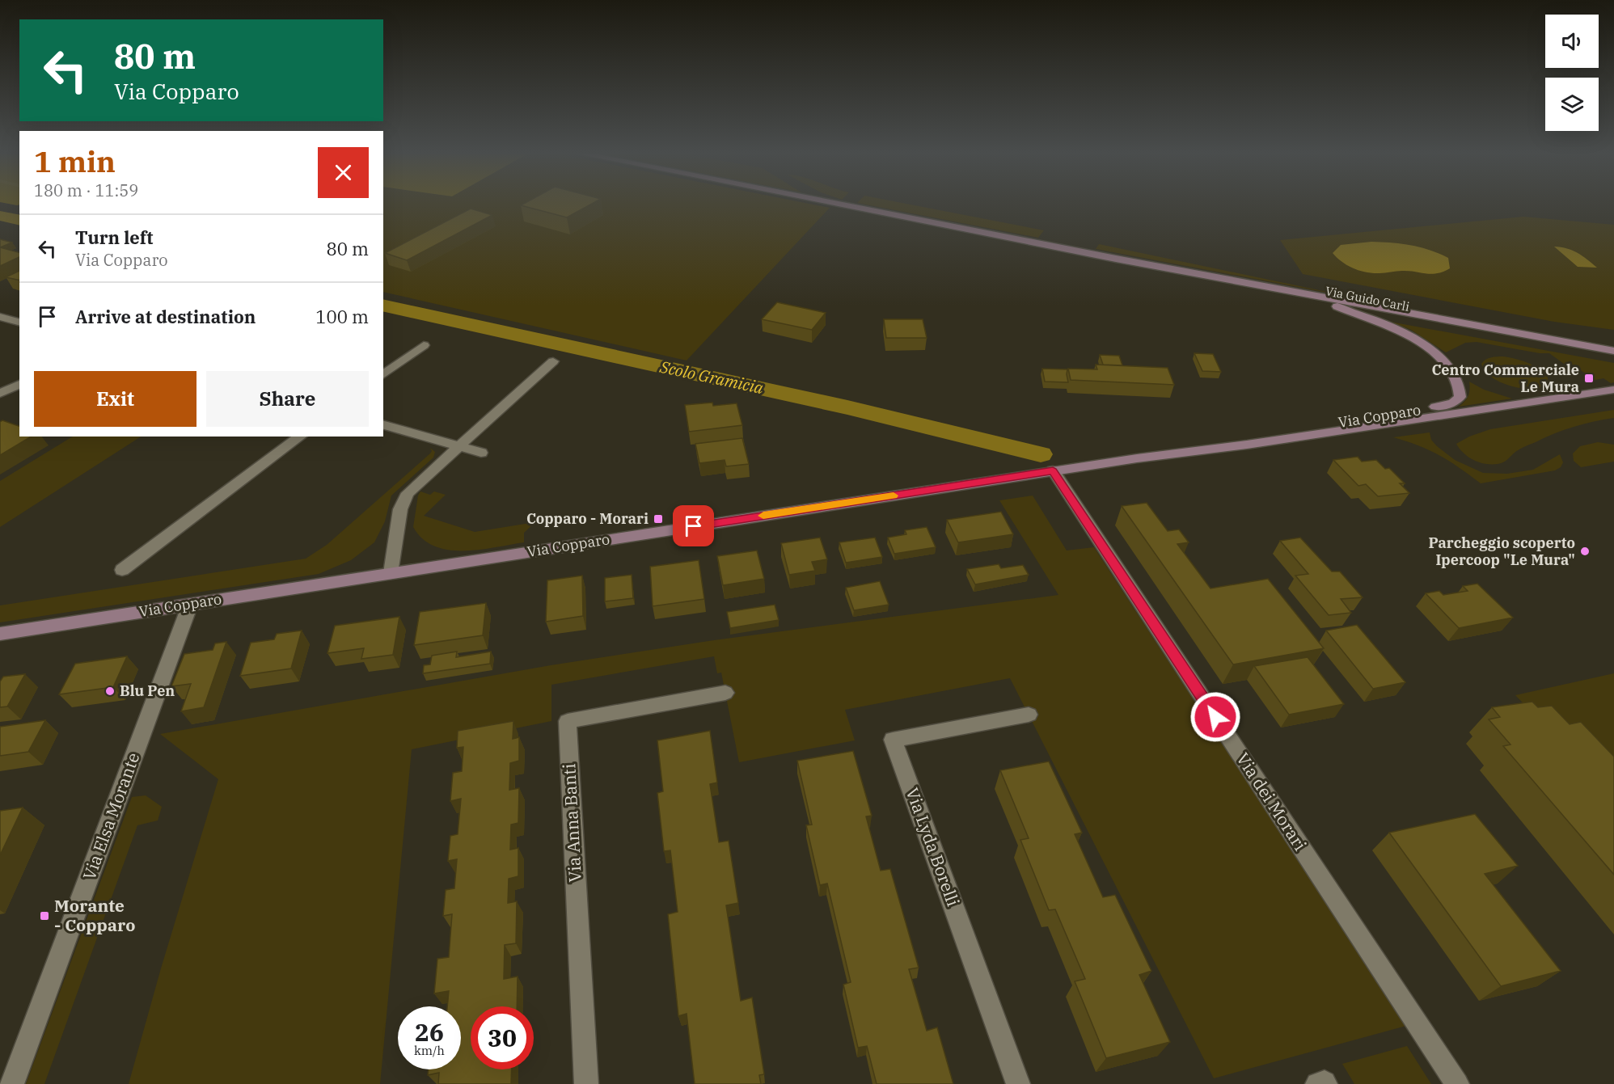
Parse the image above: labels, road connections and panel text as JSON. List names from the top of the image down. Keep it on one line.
{"streets":{"street":["Via Guido Carli","Via Copparo","Via dei Morari","Via Elsa Morante","Via Anna Banti","Via Lyda Borelli"]},"crossings":[["Via Guido Carli","Via Copparo"],["Via Copparo","Via dei Morari"],["Via Copparo","Via Elsa Morante"]],"water":["Scolo Gramicia"],"places":{"transit":["Centro Commerciale Le Mura","Copparo - Morari","Morante - Copparo"],"other":["Parcheggio scoperto Ipercoop \"Le Mura\"","Blu Pen"]},"page":{"turn":["80 m","Via Copparo"],"heading":["1 min","180 m · 11:59"],"list":[{"name":"Turn left","note":"Via Copparo","value":"80 m"},{"name":"Arrive at destination","value":"100 m"}],"buttons":["Exit","Share"],"speed":"26 km/h","limit":"30"}}
